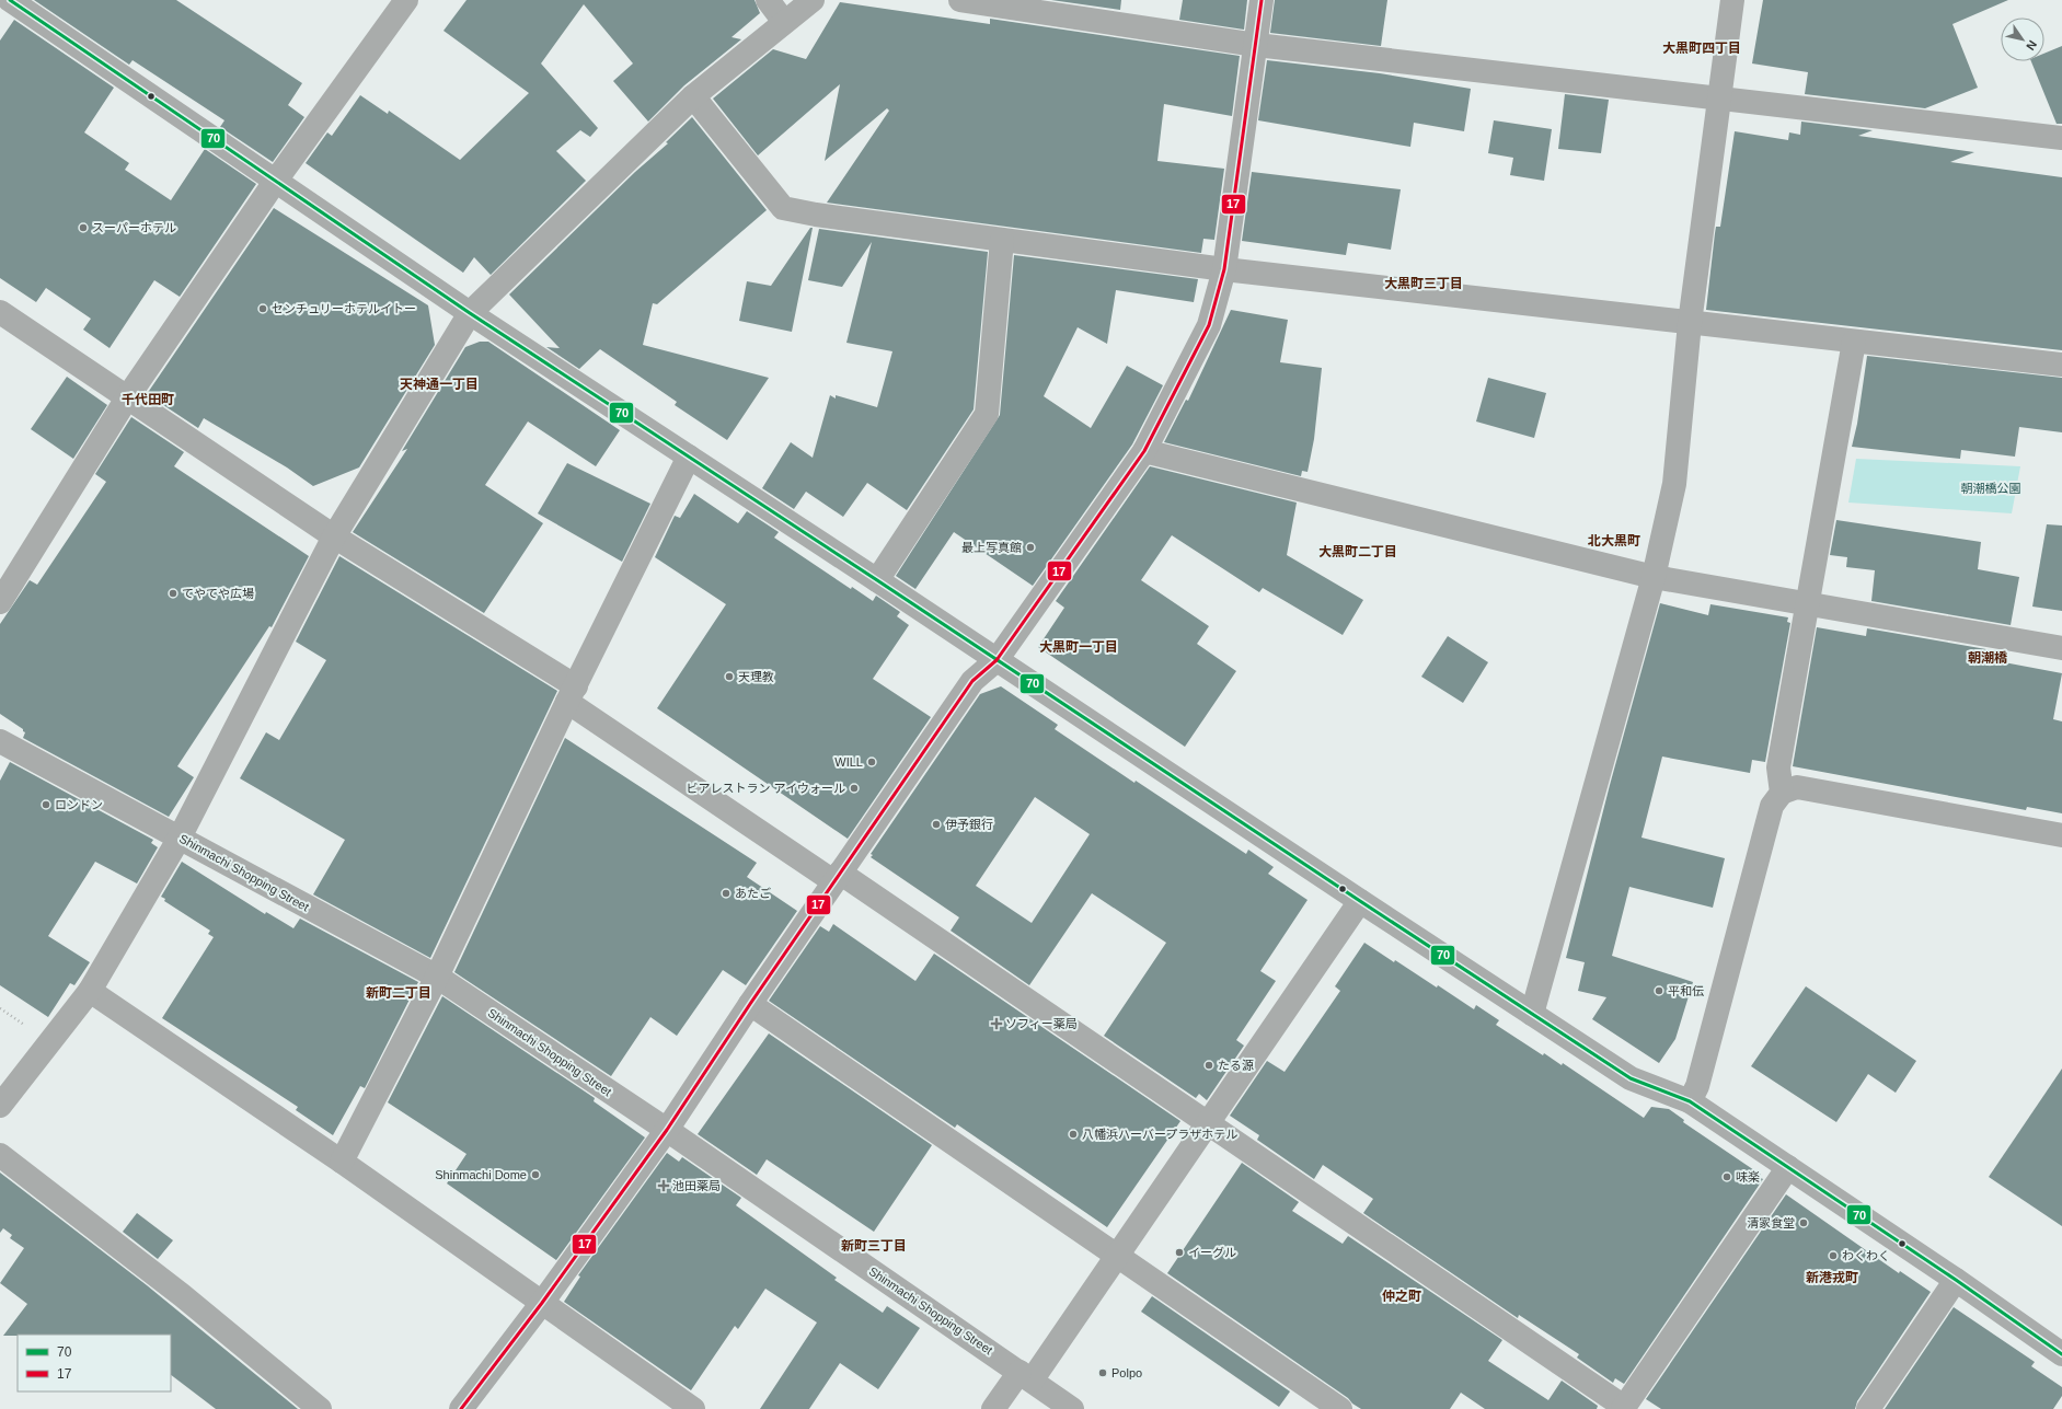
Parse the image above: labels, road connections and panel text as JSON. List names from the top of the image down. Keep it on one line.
{"streets":{"street":["Shinmachi Shopping Street"]},"districts":["大黒町四丁目","大黒町三丁目","天神通一丁目","千代田町","北大黒町","大黒町二丁目","大黒町一丁目","朝潮橋","新町二丁目","新町三丁目","新港戎町","仲之町"],"parks":["朝潮橋公園"],"places":{"other":["スーパーホテル","センチュリーホテルイトー","最上写真館","てやてや広場","天理教","WILL","ビアレストラン アイウォール","ロンドン","伊予銀行","あたご","平和伝","たる源","八幡浜ハーバープラザホテル","Shinmachi Dome","味楽","清家食堂","イーグル","わくわく","Polpo"],"health":["ソフィー薬局","池田薬局"]},"lines":["transit line 70","transit line 17"],"legend":["70","17"],"north":"bottom right"}
